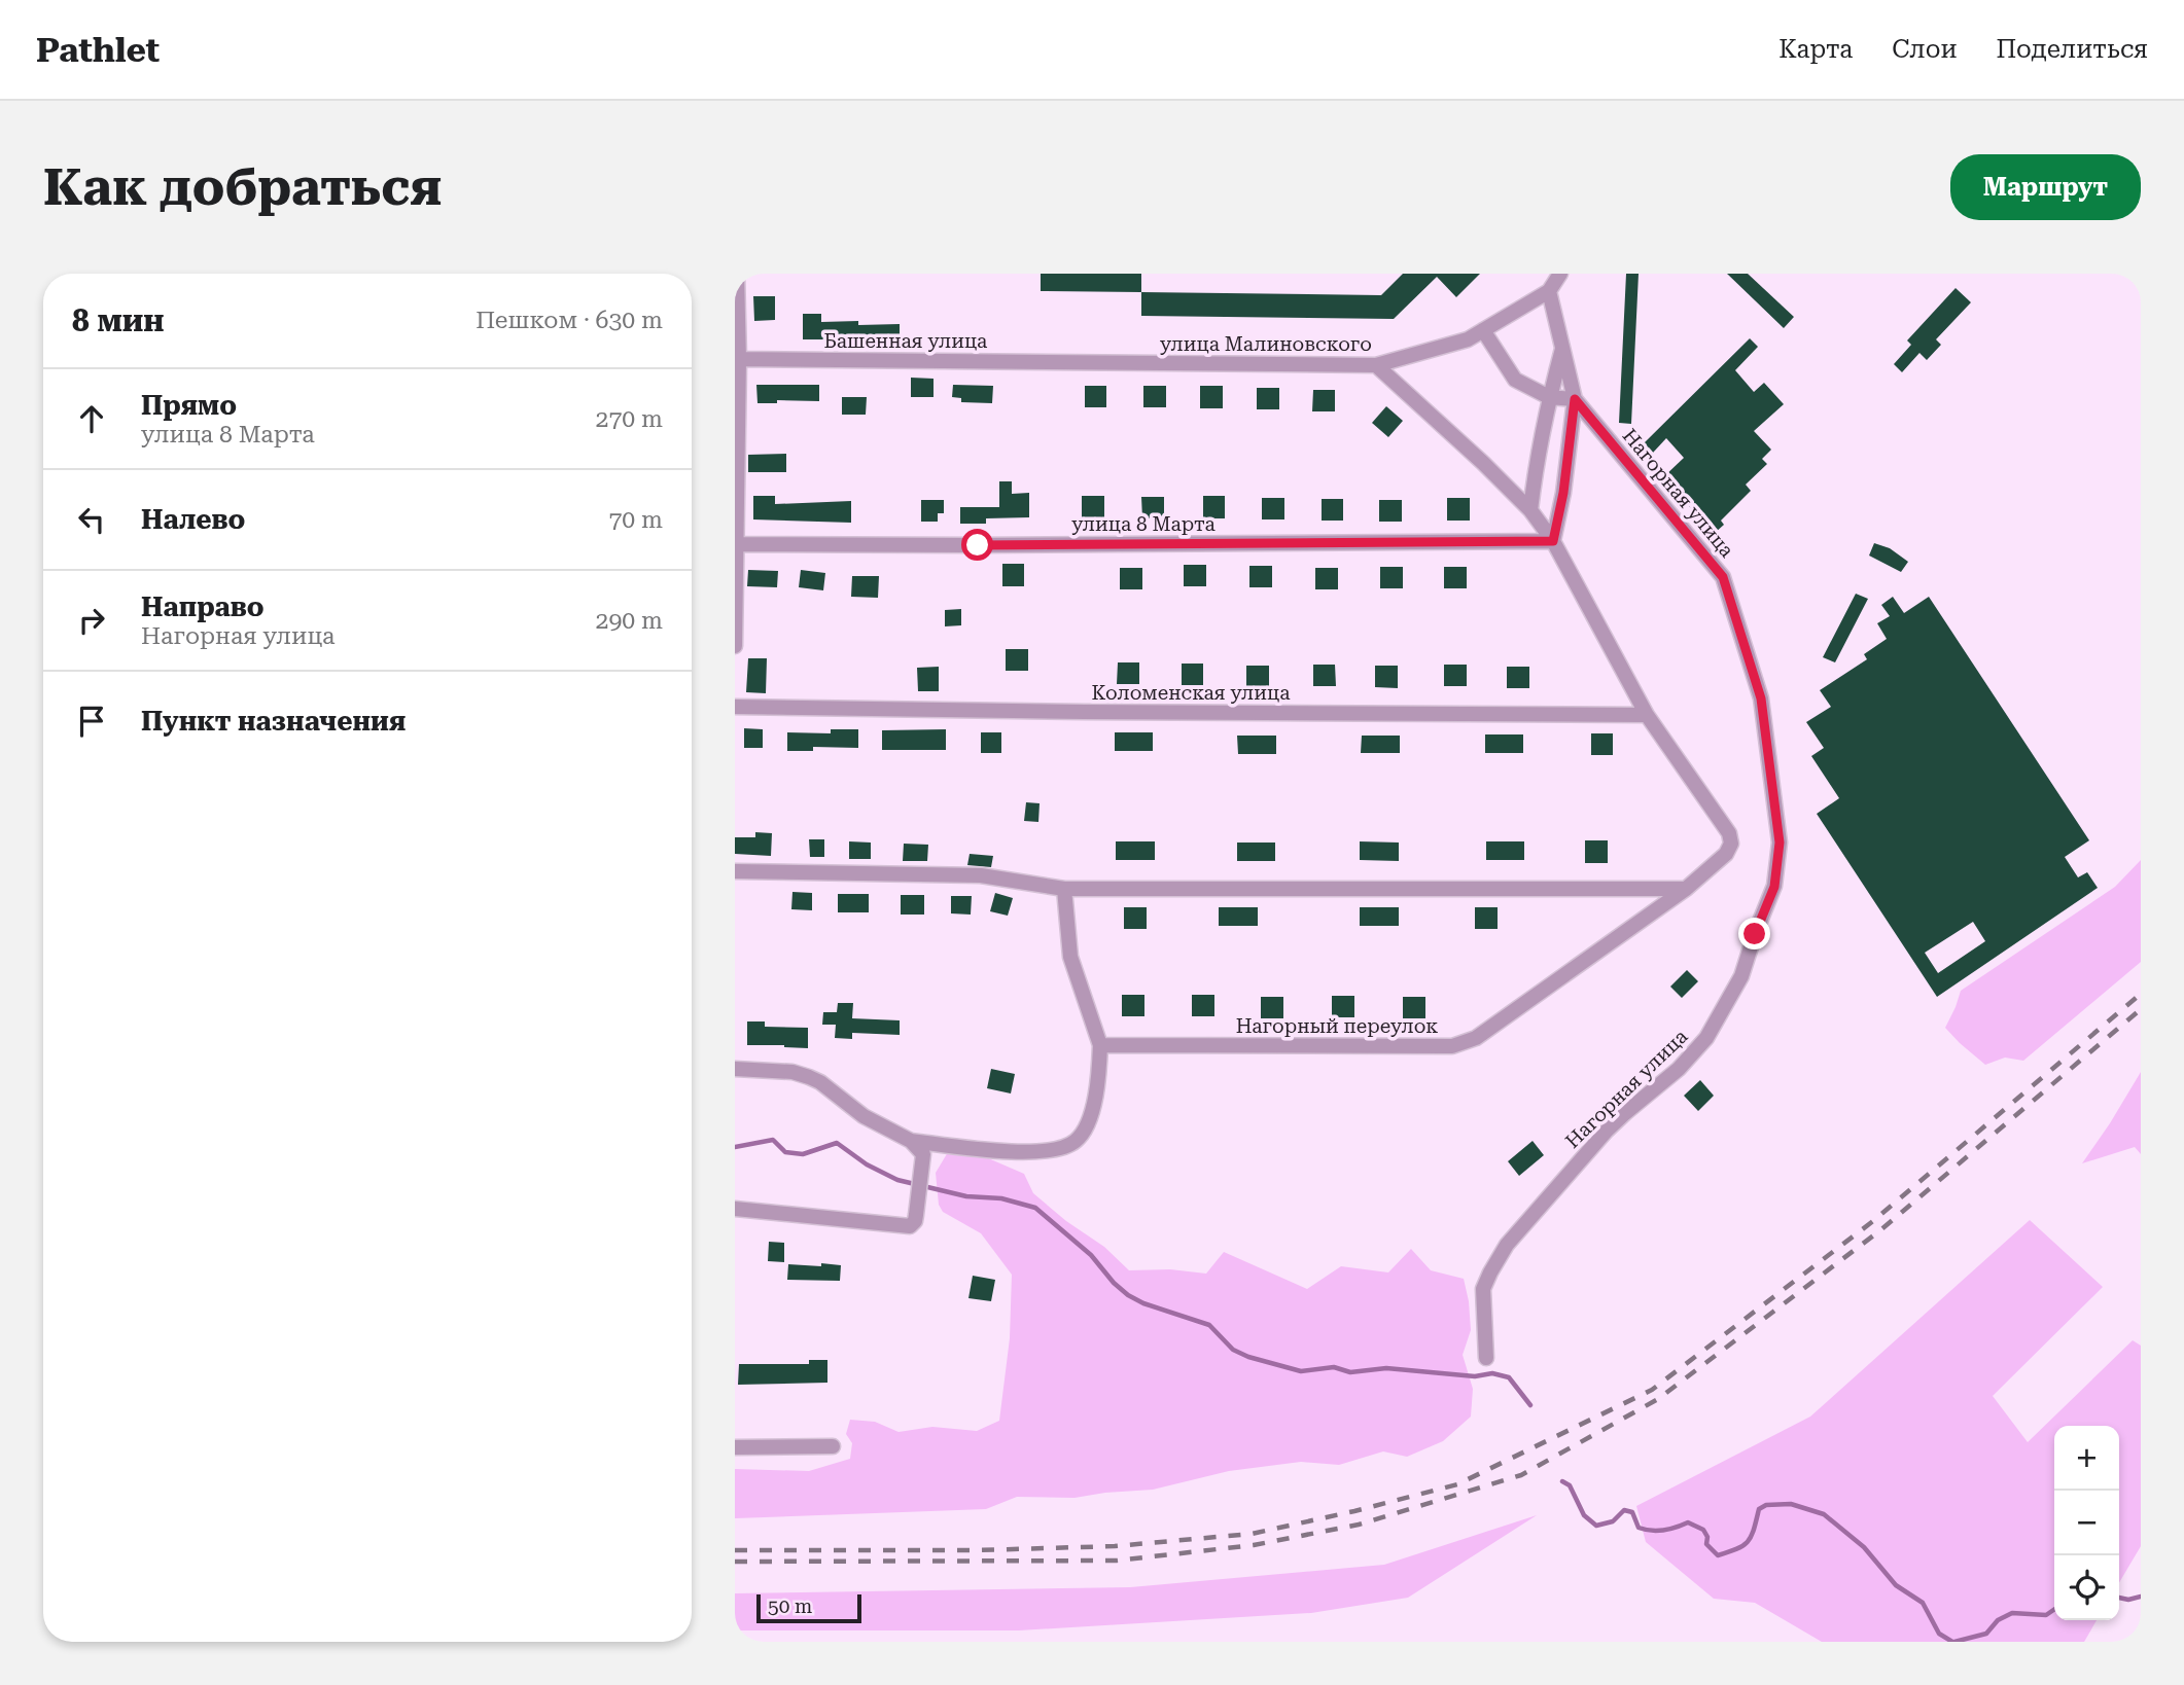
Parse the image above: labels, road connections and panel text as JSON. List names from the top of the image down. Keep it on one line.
{"streets":{"street":["Башенная улица","улица Малиновского","Нагорная улица","улица 8 Марта","Коломенская улица","Нагорный переулок"]},"crossings":[["Башенная улица","улица Малиновского"],["улица Малиновского","Нагорная улица"],["Коломенская улица","Нагорный переулок"]],"scale_bar":"50 m","page":{"header":"Pathlet","nav":["Карта","Слои","Поделиться"],"buttons":"Маршрут","title":"Как добраться","heading":["8 мин","Пешком · 630 m"],"list":[["Прямо","улица 8 Марта","270 m"],["Налево","70 m"],["Направо","Нагорная улица","290 m"],"Пункт назначения"],"map_buttons":["+","−"],"scale":"50 m"}}
